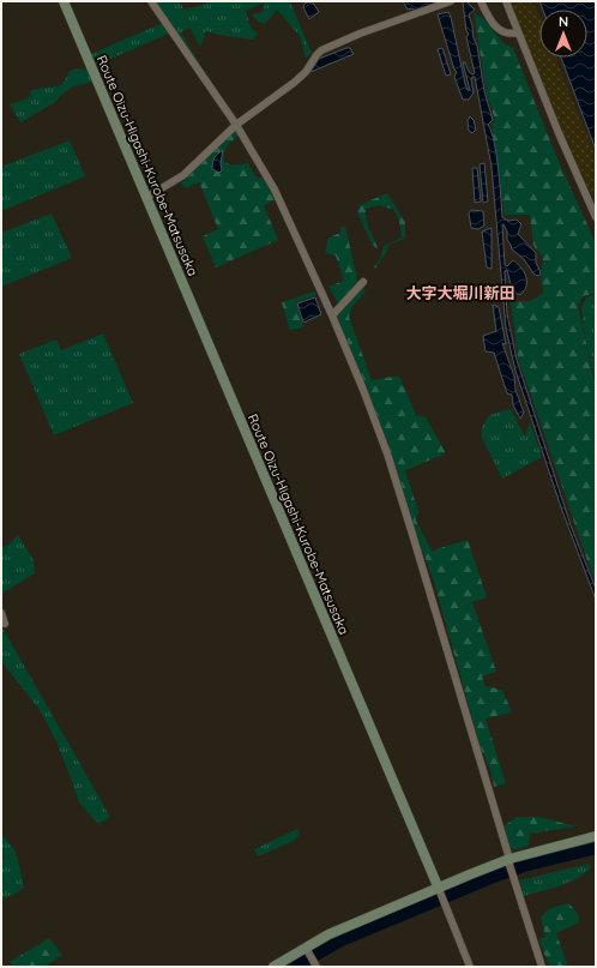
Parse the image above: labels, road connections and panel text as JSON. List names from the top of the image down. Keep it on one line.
{"streets":{"main road":["Route Oizu-Higashi-Kurobe-Matsusaka"]},"districts":["大字大堀川新田"],"north":"top"}
